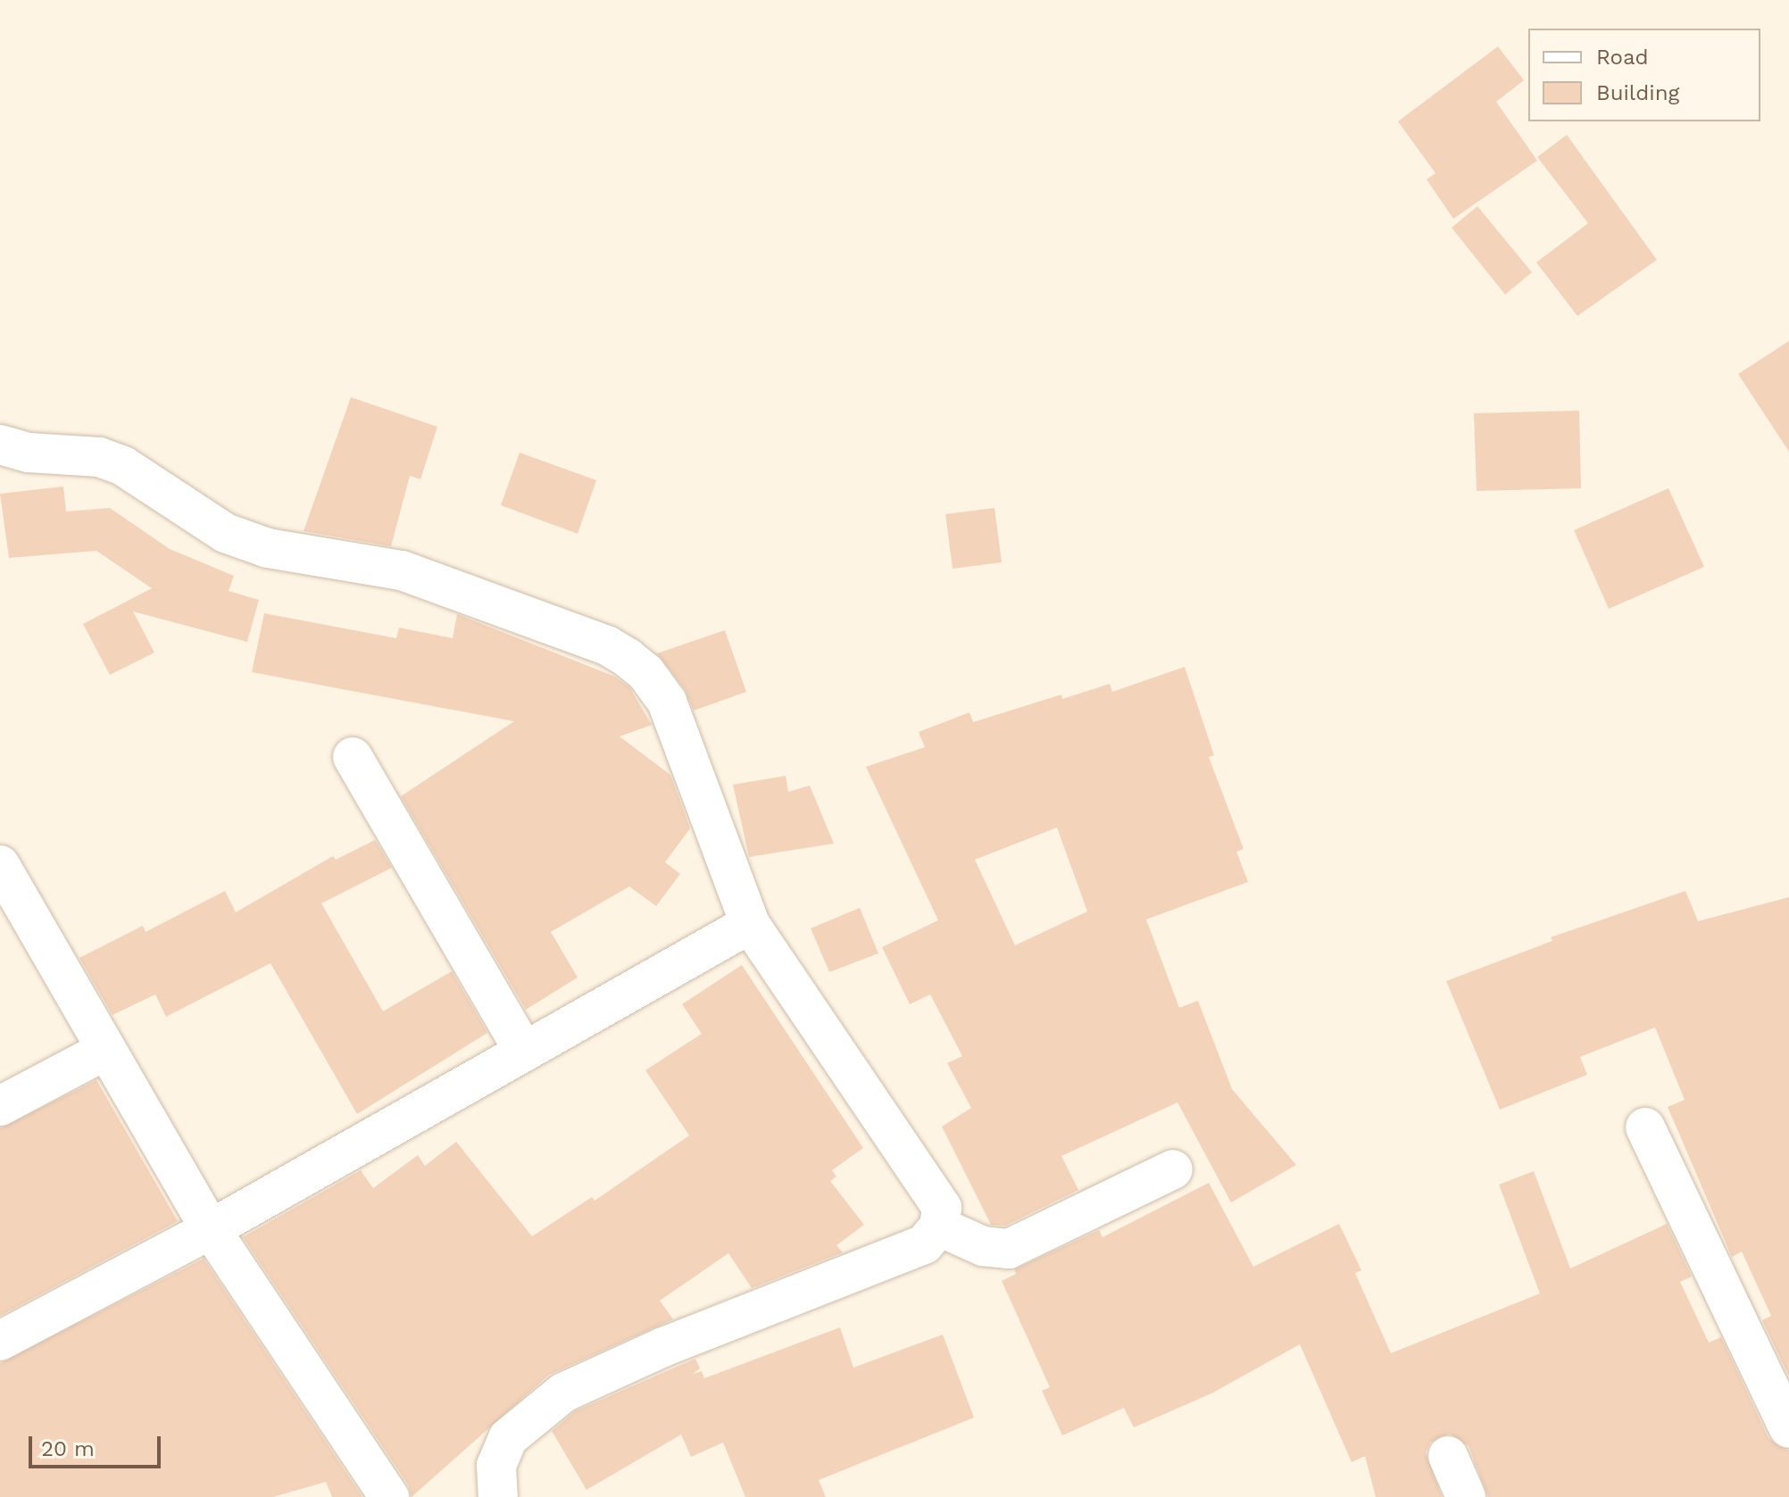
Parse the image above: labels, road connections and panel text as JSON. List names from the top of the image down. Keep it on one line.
{"legend":["Road","Building"],"scale_bar":"20 m"}
